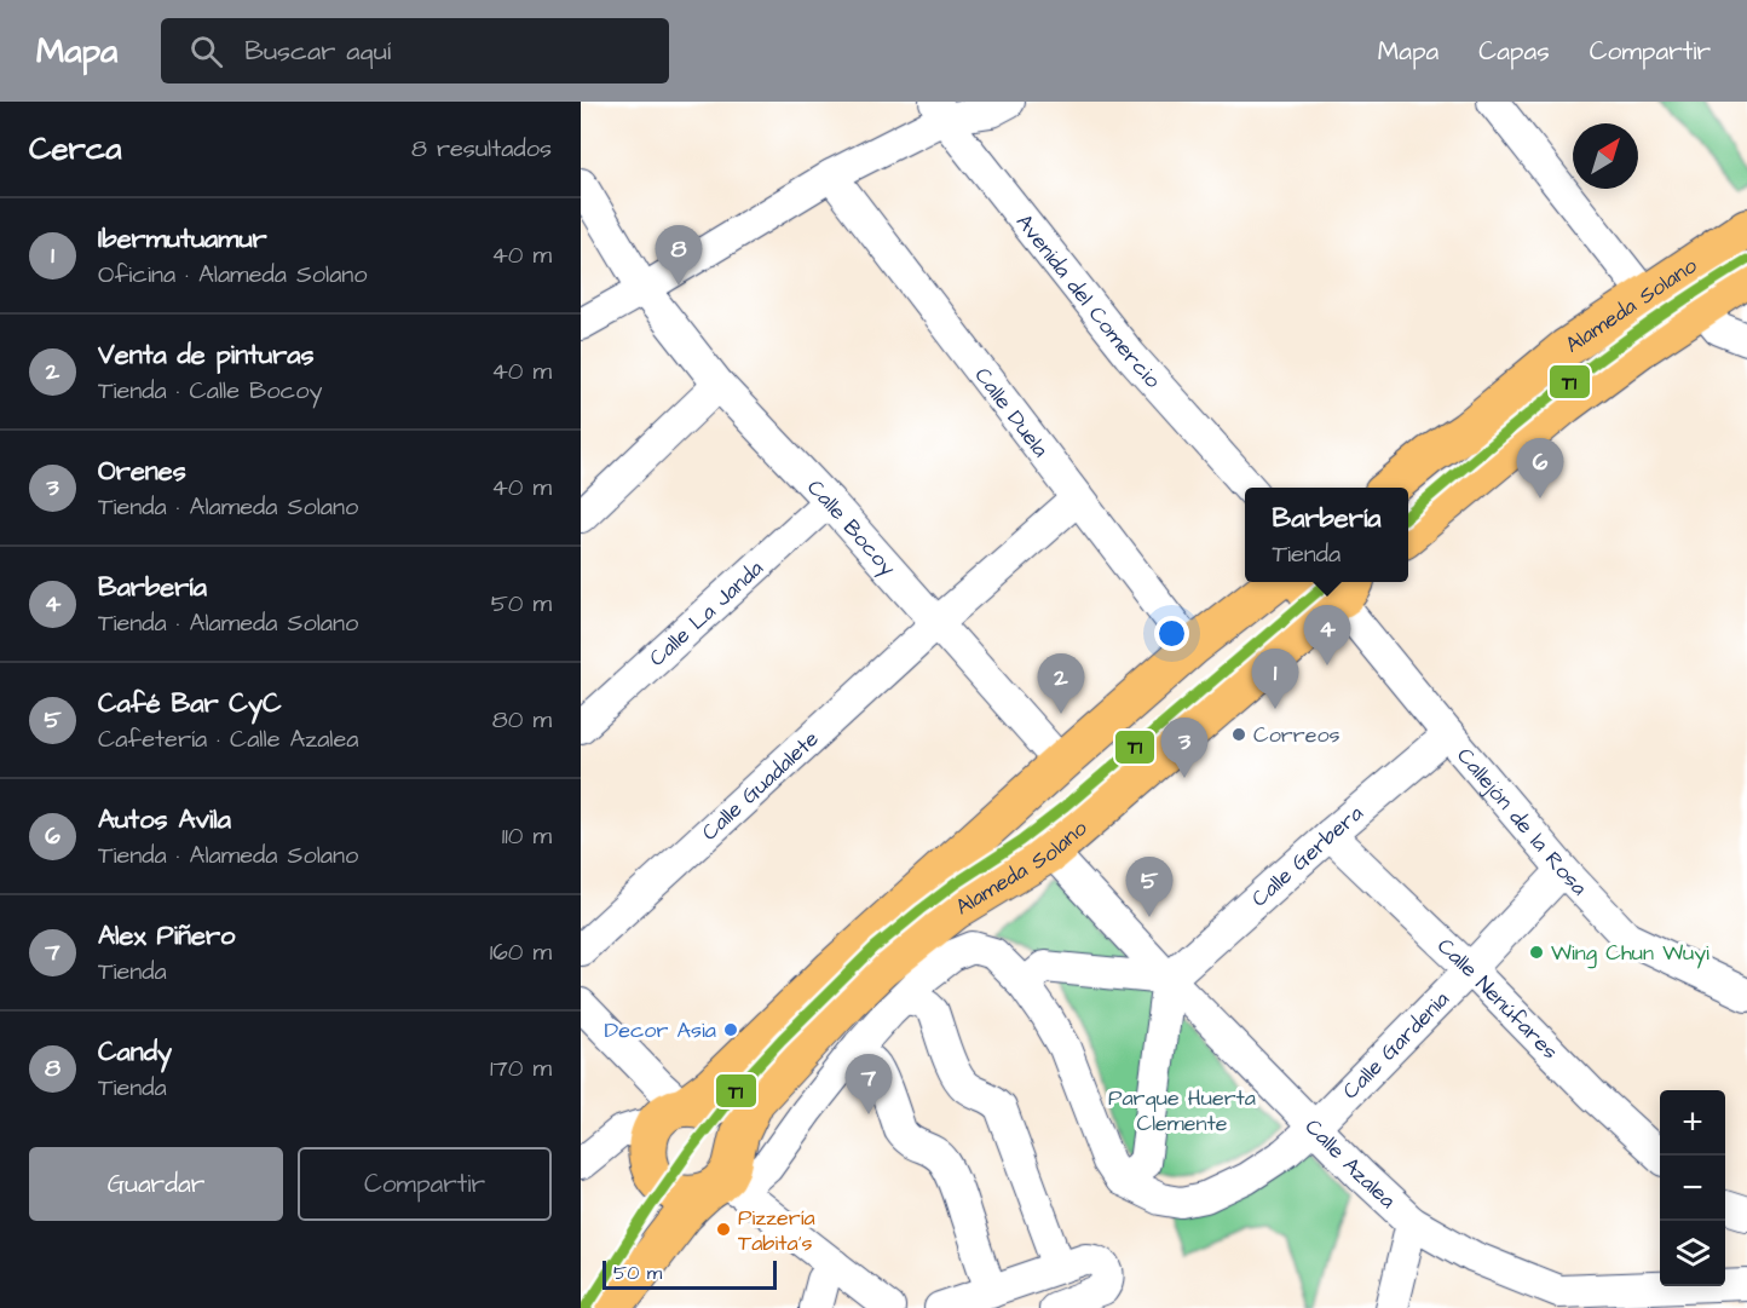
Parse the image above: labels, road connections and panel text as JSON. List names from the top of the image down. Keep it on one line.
{"streets":{"main road":["Alameda Solano"],"street":["Avenida del Comercio","Calle Duela","Calle Bocoy","Calle La Janda","Calle Guadalete","Callejón de la Rosa","Calle Gerbera","Calle Nenúfares","Calle Gardenia","Calle Azalea"]},"crossings":[["Alameda Solano","Calle Duela"],["Alameda Solano","Calle Bocoy"],["Alameda Solano","Callejón de la Rosa"],["Alameda Solano","Calle Azalea"],["Calle Duela","Calle Guadalete"],["Calle Bocoy","Calle La Janda"],["Calle Bocoy","Calle Guadalete"],["Callejón de la Rosa","Calle Gerbera"],["Callejón de la Rosa","Calle Gardenia"],["Calle Gerbera","Calle Nenúfares"],["Calle Gerbera","Calle Azalea"],["Calle Nenúfares","Calle Gardenia"],["Calle Gardenia","Calle Azalea"]],"parks":["Parque Huerta Clemente"],"places":["Correos","Wing Chun Wuyi","Decor Asia","Pizzería Tabita's"],"lines":["transit line T1"],"scale_bar":"50 m","north":"top right","page":{"header":"Mapa","search":"Buscar aquí","nav":["Mapa","Capas","Compartir"],"heading":["Cerca","8 resultados"],"list":[{"mark":"1","name":"Ibermutuamur","note":"Oficina · Alameda Solano","value":"40 m"},{"mark":"2","name":"Venta de pinturas","note":"Tienda · Calle Bocoy","value":"40 m"},{"mark":"3","name":"Orenes","note":"Tienda · Alameda Solano","value":"40 m"},{"mark":"4","name":"Barbería","note":"Tienda · Alameda Solano","value":"50 m"},{"mark":"5","name":"Café Bar CyC","note":"Cafetería · Calle Azalea","value":"80 m"},{"mark":"6","name":"Autos Avila","note":"Tienda · Alameda Solano","value":"110 m"},{"mark":"7","name":"Alex Piñero","note":"Tienda","value":"160 m"},{"mark":"8","name":"Candy","note":"Tienda","value":"170 m"}],"pins":["8","6","4","1","2","3","5","7"],"popup":["Barbería","Tienda"],"map_buttons":["+","−"],"buttons":["Guardar","Compartir"],"scale":"50 m"}}
